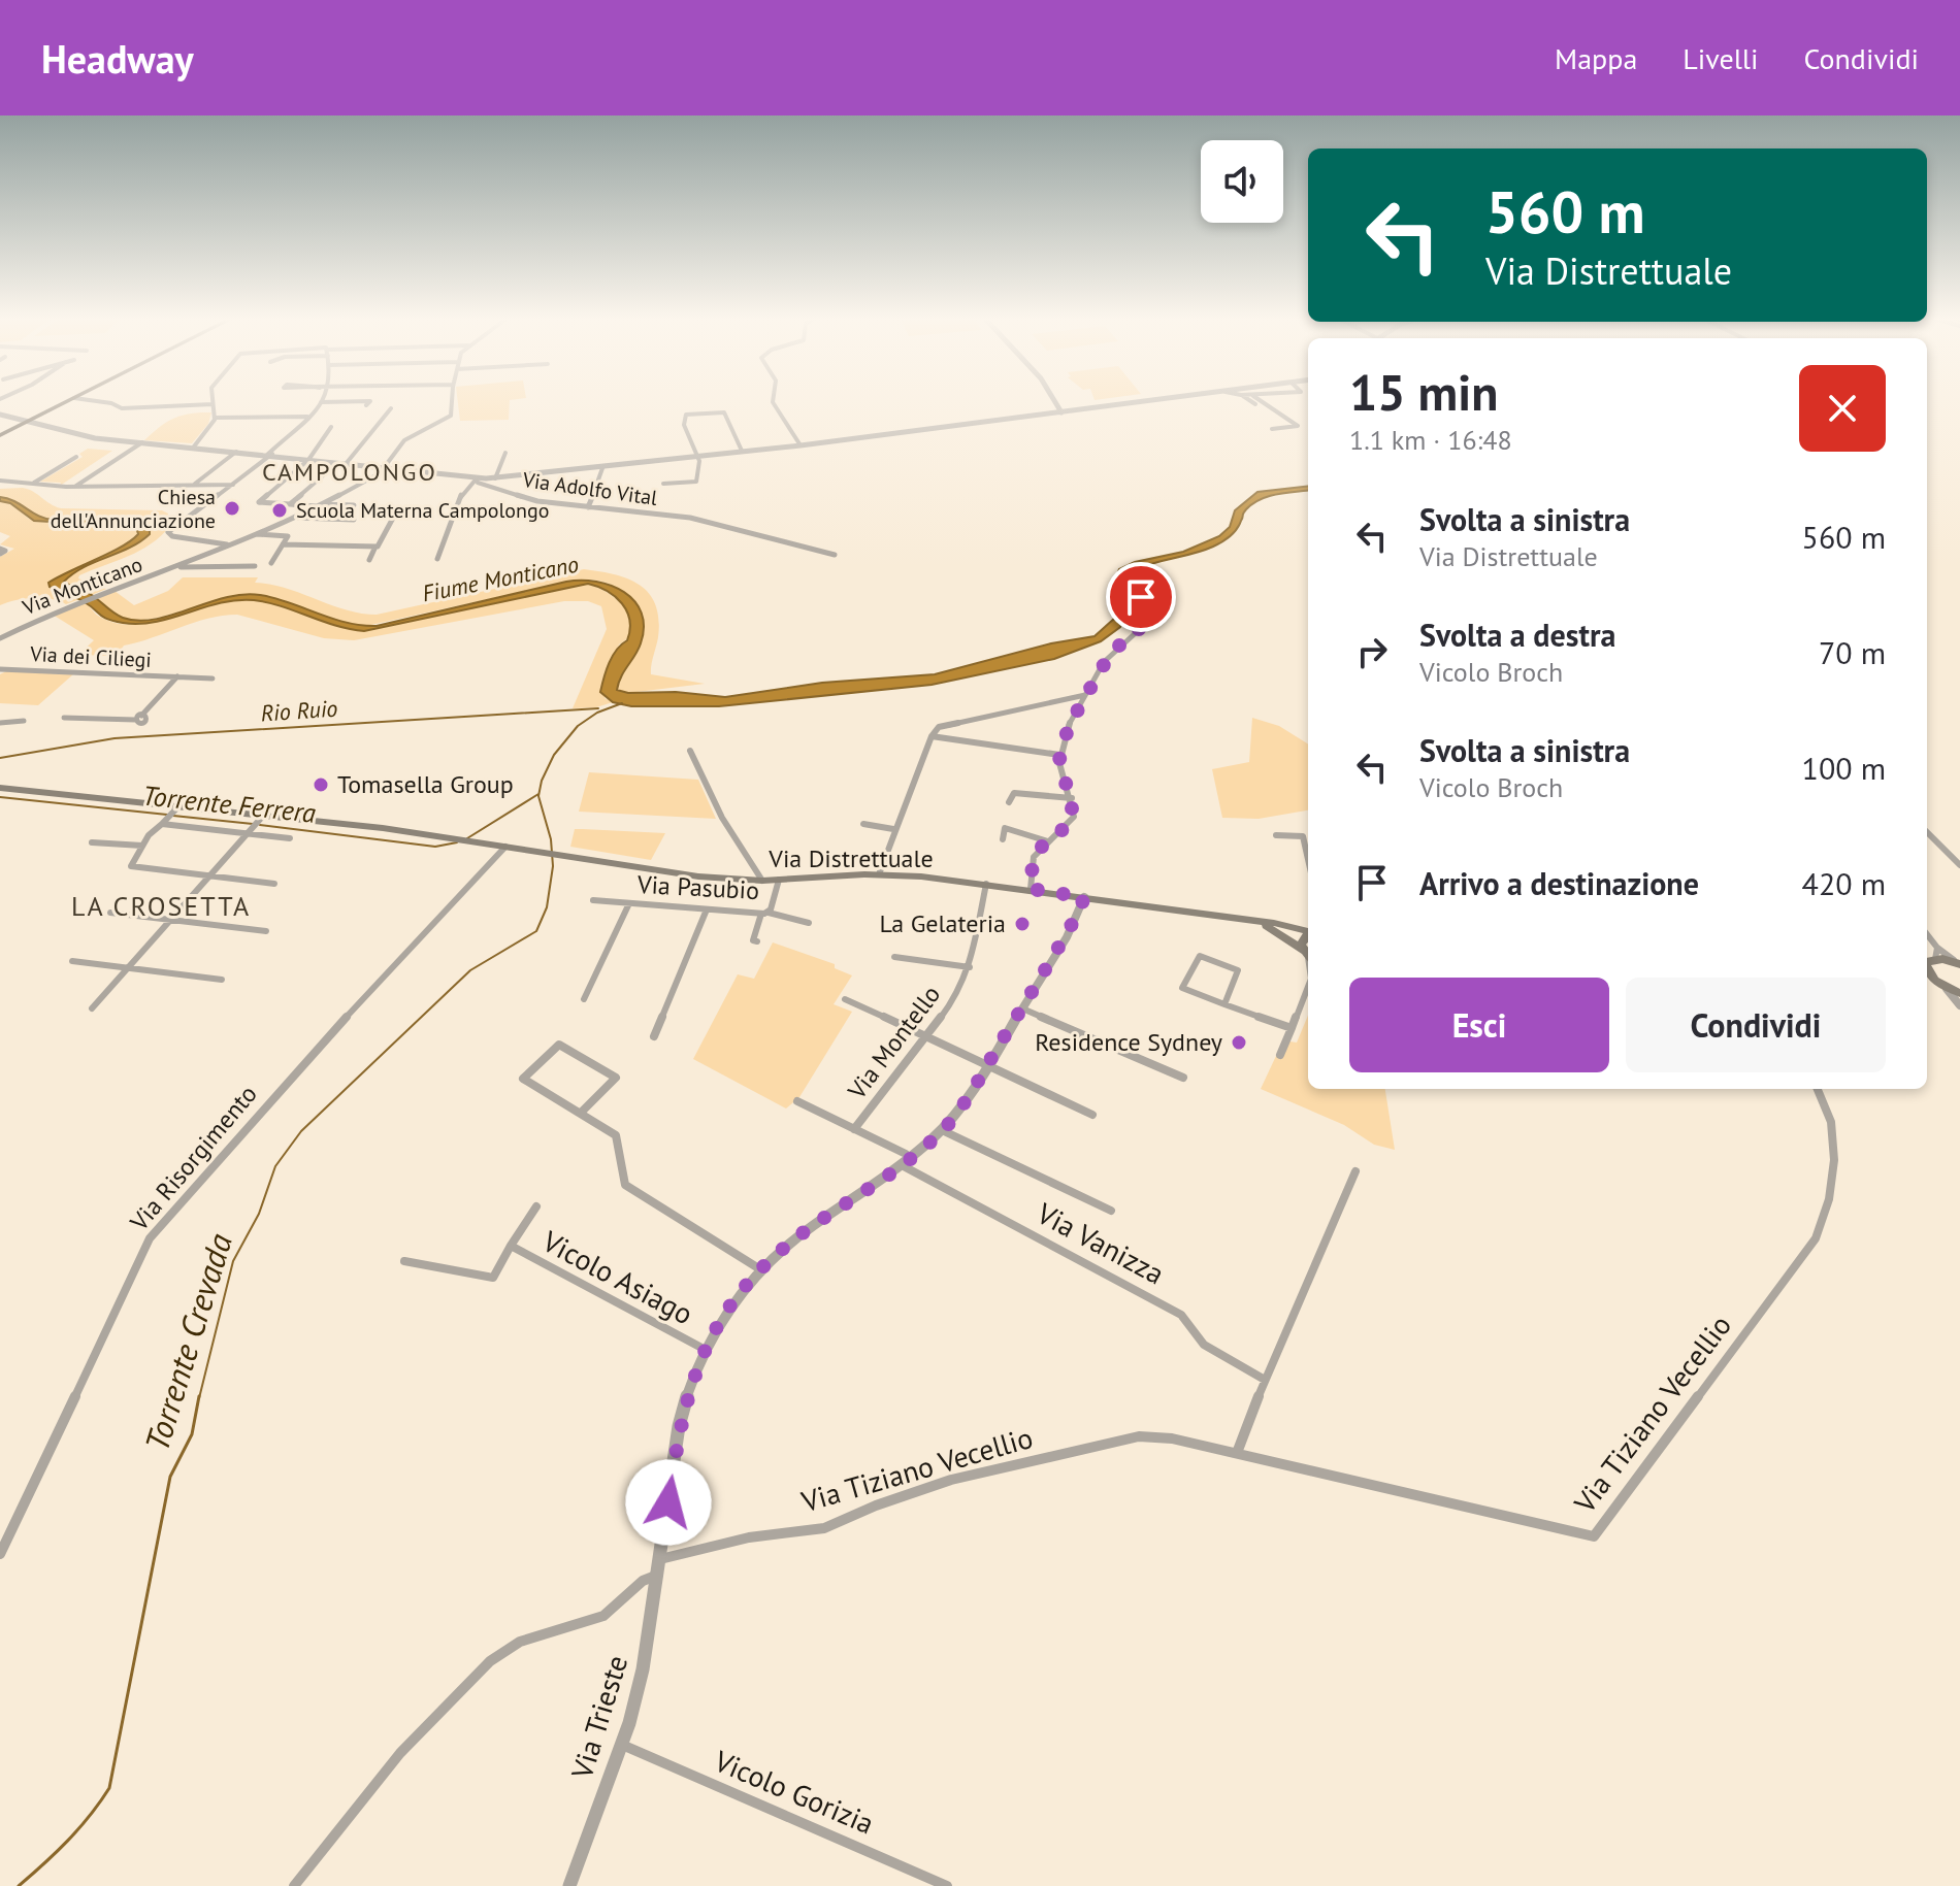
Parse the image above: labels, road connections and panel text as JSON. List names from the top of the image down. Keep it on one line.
{"streets":{"main road":["Via Distrettuale"],"street":["Via Adolfo Vital","Via Monticano","Via dei Ciliegi","Via Pasubio","Via Montello","Via Risorgimento","Via Vanizza","Vicolo Asiago","Via Tiziano Vecellio","Via Trieste","Vicolo Gorizia"]},"crossings":[["Via Adolfo Vital","Via Monticano"],["Via Distrettuale","Via Pasubio"],["Via Distrettuale","Via Montello"],["Via Distrettuale","Via Risorgimento"],["Via Montello","Via Vanizza"],["Via Tiziano Vecellio","Via Trieste"],["Via Trieste","Vicolo Gorizia"]],"districts":["CAMPOLONGO","LA CROSETTA"],"water":["Fiume Monticano","Rio Ruio","Torrente Ferrera","Torrente Crevada"],"places":["Chiesa dell'Annunciazione","Scuola Materna Campolongo","Tomasella Group","La Gelateria","Residence Sydney"],"page":{"header":"Headway","nav":["Mappa","Livelli","Condividi"],"turn":["560 m","Via Distrettuale"],"heading":["15 min","1.1 km · 16:48"],"list":[{"name":"Svolta a sinistra","note":"Via Distrettuale","value":"560 m"},{"name":"Svolta a destra","note":"Vicolo Broch","value":"70 m"},{"name":"Svolta a sinistra","note":"Vicolo Broch","value":"100 m"},{"name":"Arrivo a destinazione","value":"420 m"}],"buttons":["Esci","Condividi"]}}
